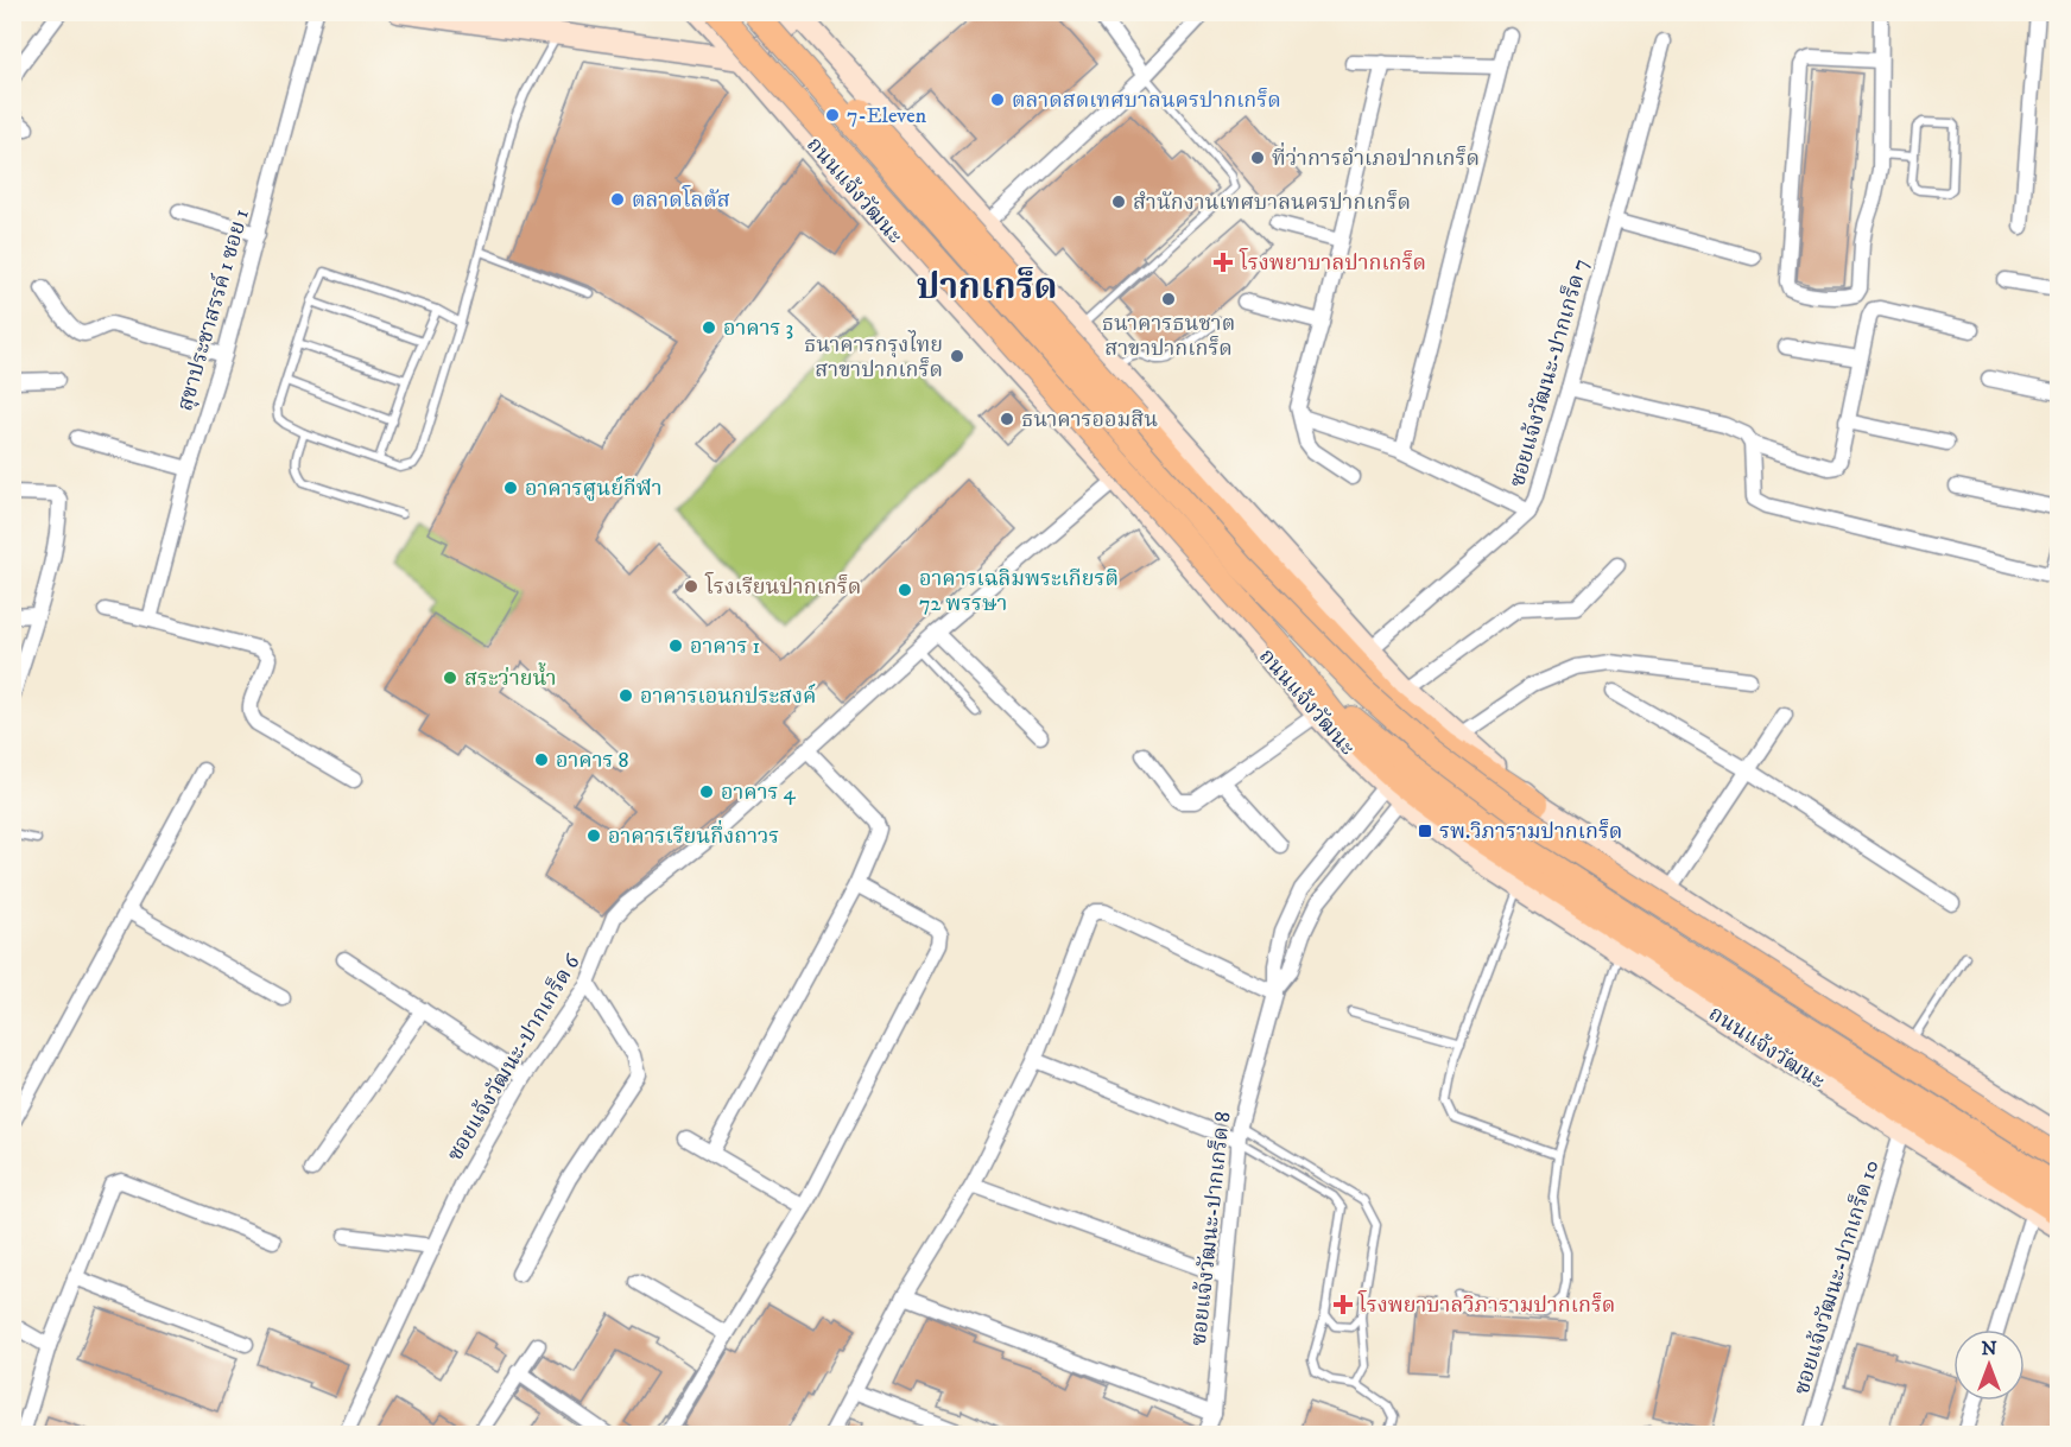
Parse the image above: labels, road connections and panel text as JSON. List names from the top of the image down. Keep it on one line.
{"streets":{"main road":["ถนนแจ้งวัฒนะ"],"street":["สุขาประชาสรรค์ 1 ซอย 1","ซอยแจ้งวัฒนะ-ปากเกร็ด 7","ซอยแจ้งวัฒนะ-ปากเกร็ด 6","ซอยแจ้งวัฒนะ-ปากเกร็ด 8","ซอยแจ้งวัฒนะ-ปากเกร็ด 10"]},"crossings":[["ถนนแจ้งวัฒนะ","ซอยแจ้งวัฒนะ-ปากเกร็ด 6"],["ถนนแจ้งวัฒนะ","ซอยแจ้งวัฒนะ-ปากเกร็ด 8"],["ถนนแจ้งวัฒนะ","ซอยแจ้งวัฒนะ-ปากเกร็ด 10"]],"districts":["ปากเกร็ด"],"places":{"other":["ตลาดสดเทศบาลนครปากเกร็ด","7-Eleven","ที่ว่าการอำเภอปากเกร็ด","ตลาดโลตัส","สำนักงานเทศบาลนครปากเกร็ด","ธนาคารธนชาต สาขาปากเกร็ด","อาคาร 3","ธนาคารกรุงไทย สาขาปากเกร็ด","ธนาคารออมสิน","อาคารศูนย์กีฬา","โรงเรียนปากเกร็ด","อาคารเฉลิมพระเกียรติ 72 พรรษา","อาคาร 1","สระว่ายน้ำ","อาคารเอนกประสงค์","อาคาร 8","อาคาร 4","อาคารเรียนกึ่งถาวร"],"health":["โรงพยาบาลปากเกร็ด","โรงพยาบาลวิภารามปากเกร็ด"],"transit":["รพ.วิภารามปากเกร็ด"]},"north":"top"}
